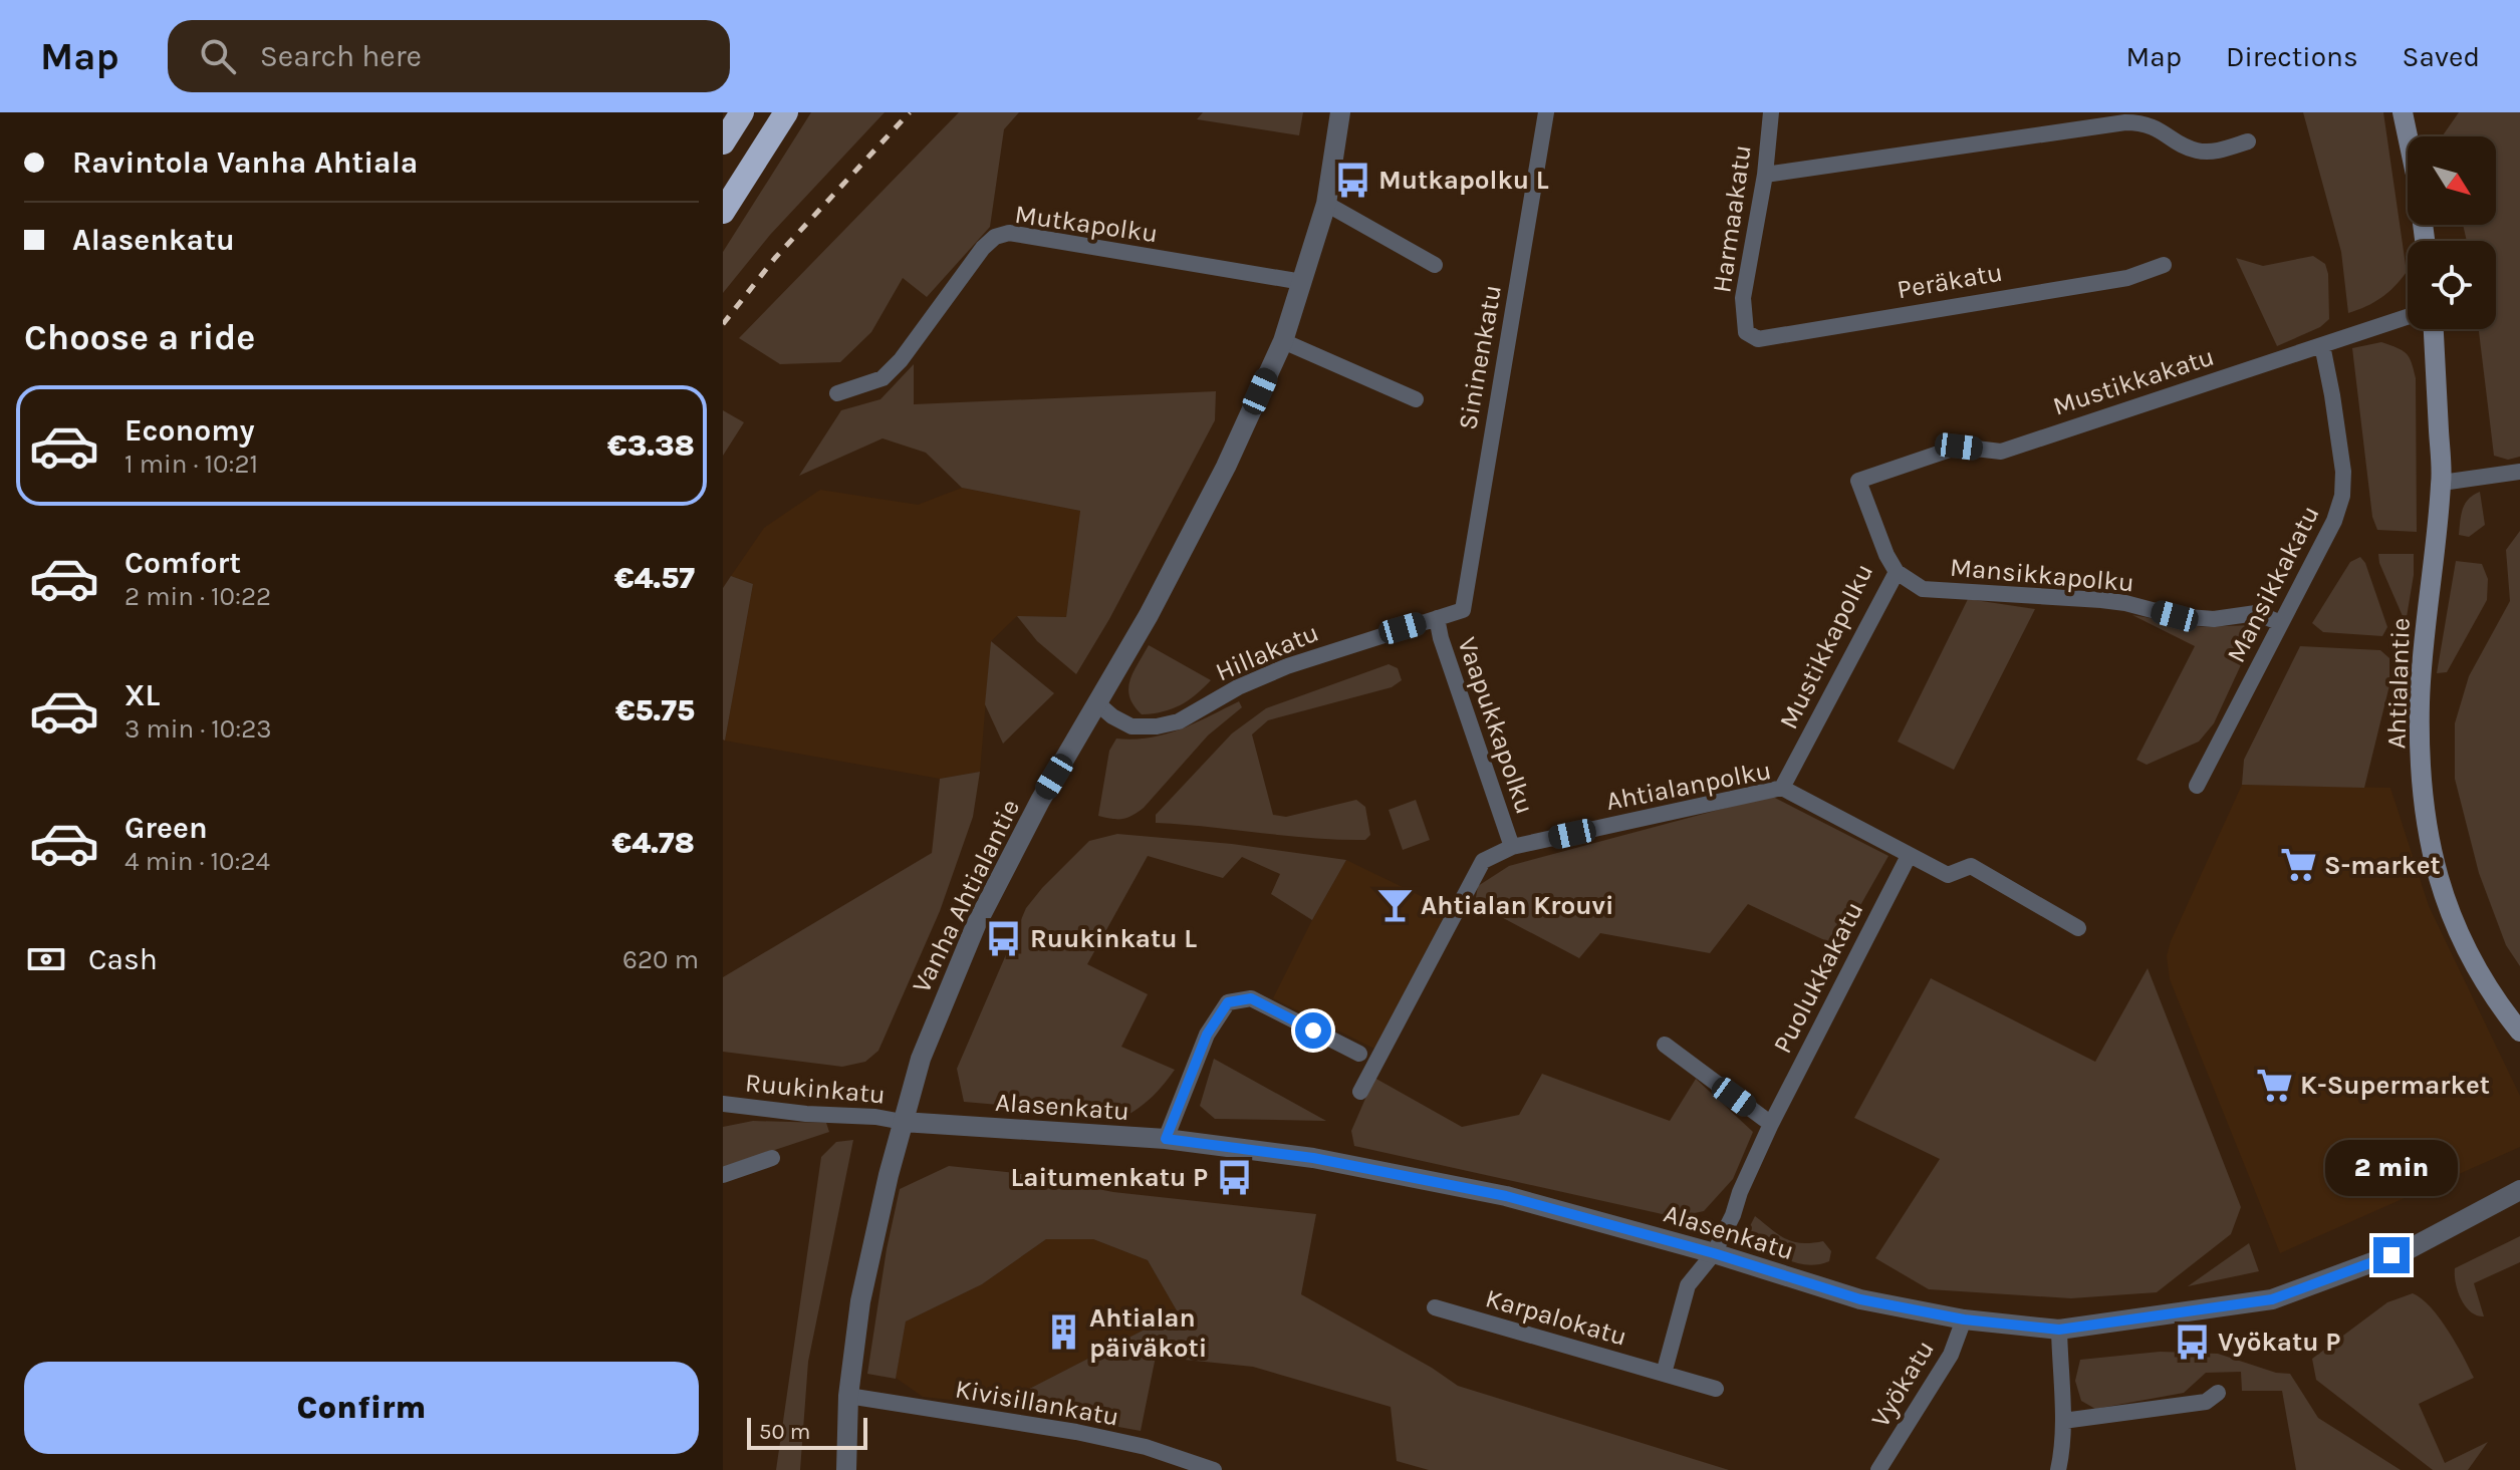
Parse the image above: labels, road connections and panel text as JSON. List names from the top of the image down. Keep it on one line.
{"streets":{"main road":["Ahtialantie"],"street":["Harmaakatu","Mutkapolku","Peräkatu","Sininenkatu","Mustikkakatu","Mansikkapolku","Mansikkakatu","Mustikkapolku","Hillakatu","Vaapukkapolku","Ahtialanpolku","Vanha Ahtialantie","Puolukkakatu","Ruukinkatu","Alasenkatu","Karpalokatu","Vyökatu","Kivisillankatu"]},"crossings":[["Harmaakatu","Peräkatu"],["Mutkapolku","Vanha Ahtialantie"],["Sininenkatu","Hillakatu"],["Mustikkakatu","Mansikkakatu"],["Mustikkakatu","Mustikkapolku"],["Mansikkapolku","Mansikkakatu"],["Mansikkapolku","Mustikkapolku"],["Mustikkapolku","Ahtialanpolku"],["Hillakatu","Vaapukkapolku"],["Hillakatu","Vanha Ahtialantie"],["Vaapukkapolku","Ahtialanpolku"],["Ahtialanpolku","Puolukkakatu"],["Vanha Ahtialantie","Ruukinkatu"],["Vanha Ahtialantie","Alasenkatu"],["Vanha Ahtialantie","Kivisillankatu"],["Puolukkakatu","Alasenkatu"],["Ruukinkatu","Alasenkatu"],["Alasenkatu","Vyökatu"]],"places":{"bus stop":["Mutkapolku L","Ruukinkatu L","Laitumenkatu P","Vyökatu P"],"supermarket":["S-market","K-Supermarket"],"bar":["Ahtialan Krouvi"],"building":["Ahtialan päiväkoti"]},"scale_bar":"50 m","north":"bottom right","page":{"header":"Map","search":"Search here","nav":["Map","Directions","Saved"],"banner":["Ravintola Vanha Ahtiala","Alasenkatu"],"heading":"Choose a ride","list":[{"name":"Economy","note":"1 min · 10:21","value":"€3.38"},{"name":"Comfort","note":"2 min · 10:22","value":"€4.57"},{"name":"XL","note":"3 min · 10:23","value":"€5.75"},{"name":"Green","note":"4 min · 10:24","value":"€4.78"}],"pay":["Cash","620 m"],"bubble":"2 min","buttons":"Confirm","scale":"50 m"}}
